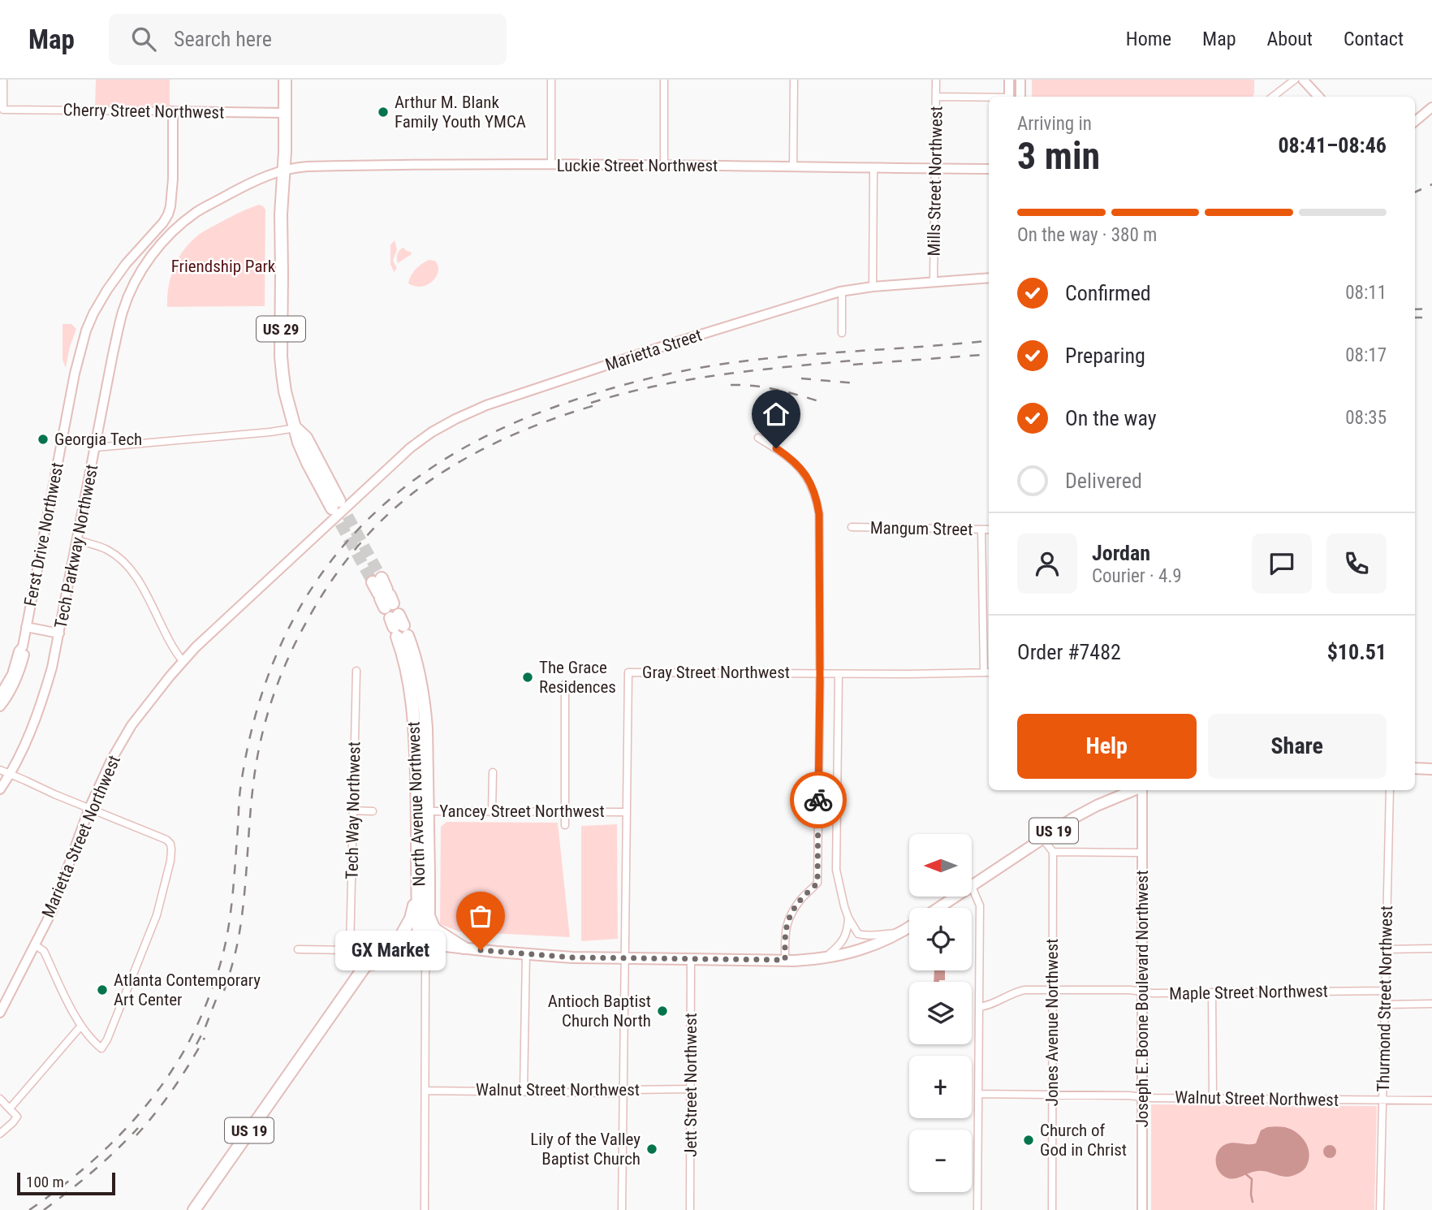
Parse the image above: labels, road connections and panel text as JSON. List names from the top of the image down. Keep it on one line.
{"streets":{"highway":["US 29","North Avenue Northwest","US 19"],"street":["Cherry Street Northwest","Luckie Street Northwest","Mills Street Northwest","Marietta Street","Mangum Street","Ferst Drive Northwest","Tech Parkway Northwest","Gray Street Northwest","Tech Way Northwest","Yancey Street Northwest","Marietta Street Northwest","Maple Street Northwest","Joseph E. Boone Boulevard Northwest","Thurmond Street Northwest","Jones Avenue Northwest","Jett Street Northwest","Walnut Street Northwest"]},"crossings":[["Cherry Street Northwest","US 29"],["Cherry Street Northwest","Ferst Drive Northwest"],["Luckie Street Northwest","Mills Street Northwest"],["Luckie Street Northwest","US 29"],["Luckie Street Northwest","Tech Parkway Northwest"],["Mills Street Northwest","Marietta Street"],["US 29","Marietta Street"],["US 29","Tech Parkway Northwest"],["US 29","Marietta Street Northwest"],["Marietta Street","Marietta Street Northwest"],["Gray Street Northwest","Yancey Street Northwest"],["North Avenue Northwest","Yancey Street Northwest"],["North Avenue Northwest","Walnut Street Northwest"],["Maple Street Northwest","Joseph E. Boone Boulevard Northwest"],["Maple Street Northwest","Thurmond Street Northwest"],["Maple Street Northwest","Jones Avenue Northwest"],["Joseph E. Boone Boulevard Northwest","Walnut Street Northwest"],["Thurmond Street Northwest","Walnut Street Northwest"],["Jones Avenue Northwest","Walnut Street Northwest"],["Jett Street Northwest","Walnut Street Northwest"]],"parks":["Friendship Park"],"places":["Arthur M. Blank Family Youth YMCA","Georgia Tech","The Grace Residences","GX Market","Atlanta Contemporary Art Center","Antioch Baptist Church North","Church of God in Christ","Lily of the Valley Baptist Church"],"scale_bar":"100 m","north":"left","page":{"header":"Map","search":"Search here","nav":["Home","Map","About","Contact"],"heading":["3 min","Arriving in","08:41–08:46"],"panel":["Jordan","Courier · 4.9","Order #7482","$10.51"],"bar":"On the way · 380 m","list":[["Confirmed","08:11"],["Preparing","08:17"],["On the way","08:35"],"Delivered"],"buttons":["Help","Share"],"map_buttons":["+","−"],"bubble":"GX Market","scale":"100 m"}}
